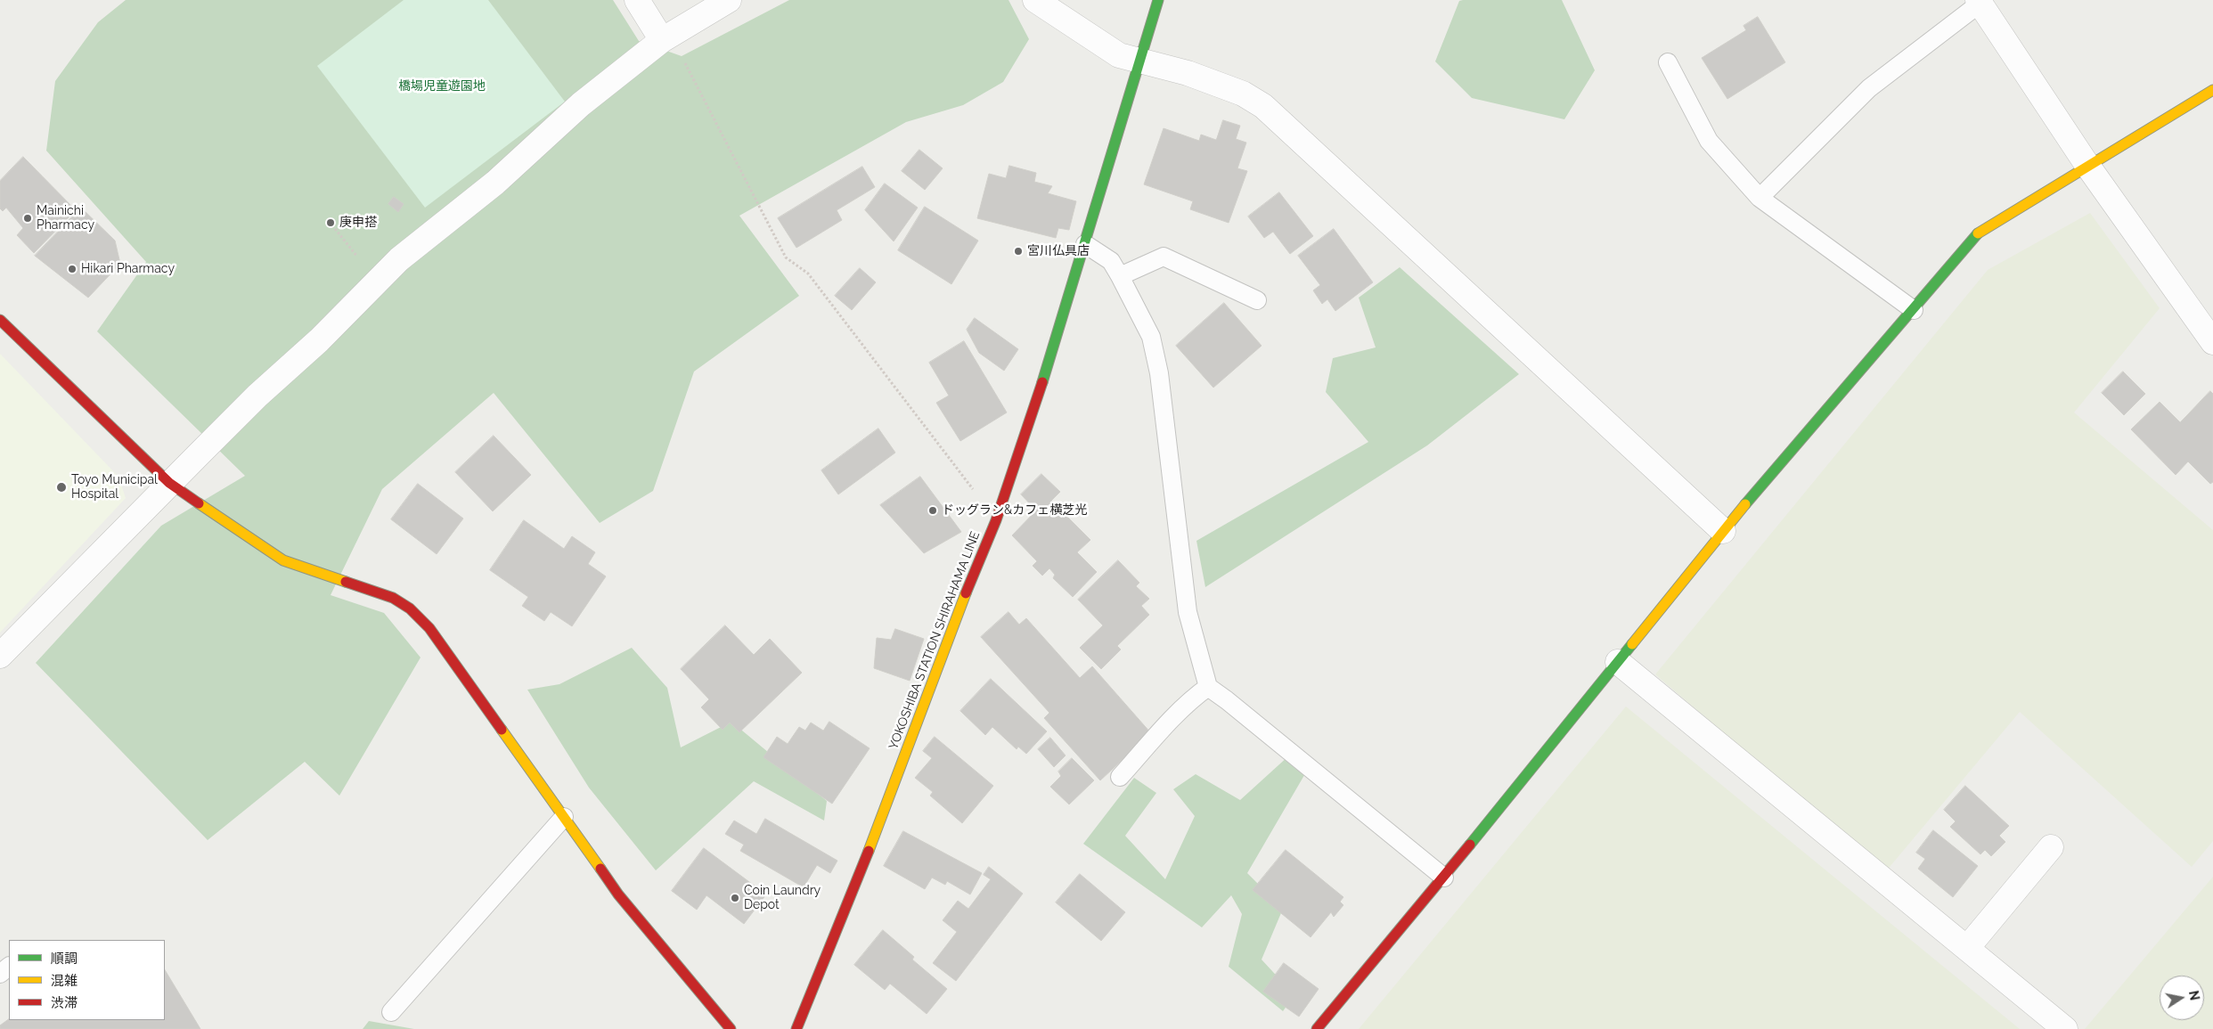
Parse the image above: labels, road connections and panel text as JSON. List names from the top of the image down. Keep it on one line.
{"streets":{"street":["YOKOSHIBA STATION SHIRAHAMA LINE"]},"parks":["橋場児童遊園地"],"places":["Mainichi Pharmacy","庚申搭","宮川仏具店","Hikari Pharmacy","Toyo Municipal Hospital","ドッグラン&カフェ横芝光","Coin Laundry Depot"],"legend":["順調","混雑","渋滞"],"north":"right"}
